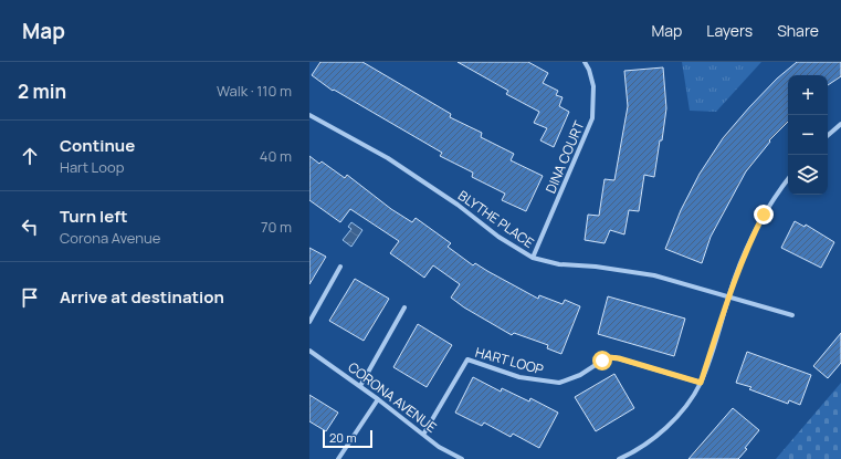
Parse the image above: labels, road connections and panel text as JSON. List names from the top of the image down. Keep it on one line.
{"streets":{"street":["DINA COURT","BLYTHE PLACE","HART LOOP","CORONA AVENUE"]},"crossings":[["DINA COURT","BLYTHE PLACE"],["HART LOOP","CORONA AVENUE"]],"scale_bar":"20 m","page":{"header":"Map","nav":["Map","Layers","Share"],"heading":["2 min","Walk · 110 m"],"map_buttons":["+","−"],"list":[["Continue","Hart Loop","40 m"],["Turn left","Corona Avenue","70 m"],"Arrive at destination"],"scale":"20 m"}}
